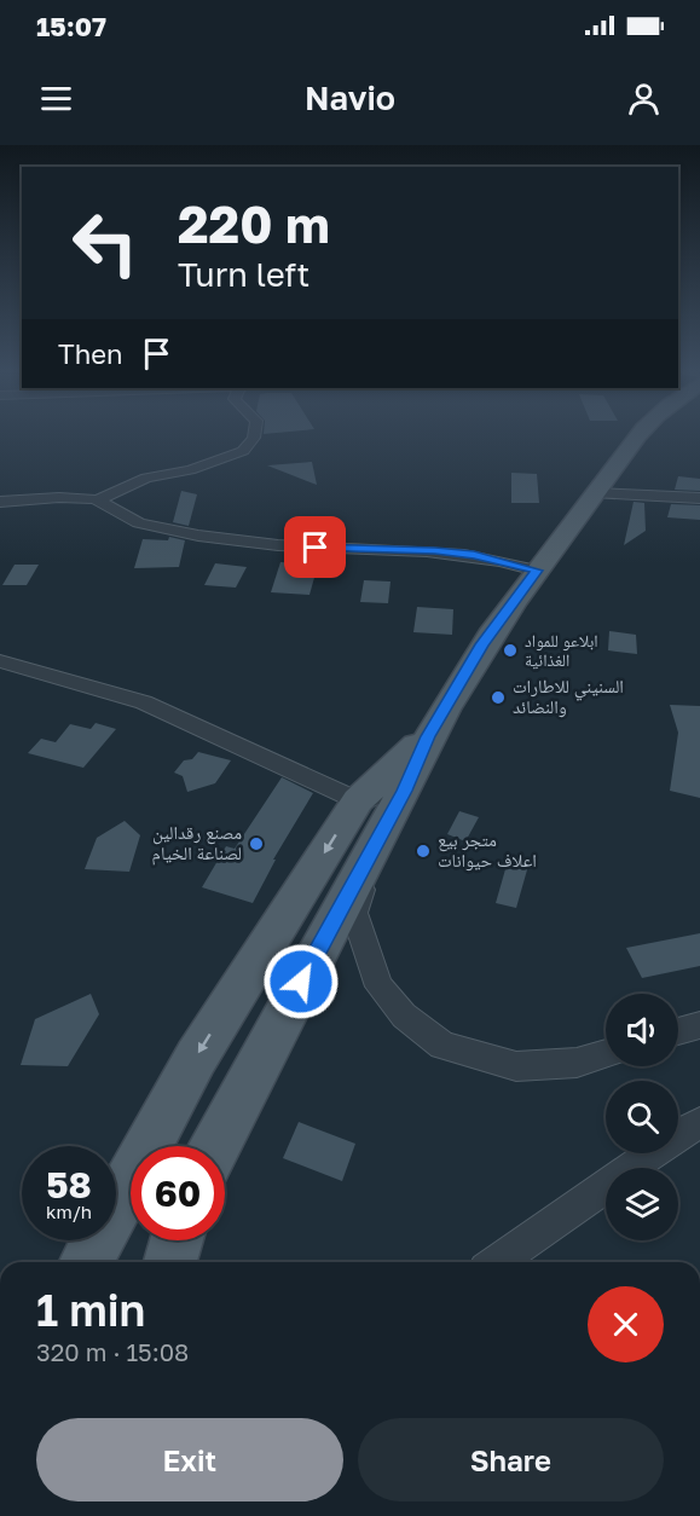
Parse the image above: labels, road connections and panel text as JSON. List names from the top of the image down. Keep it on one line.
{"places":["ابلاعو للمواد الغذائية","السنيني للاطارات والنضائد","مصنع رقدالين لصناعة الخيام","متجر بيع اعلاف حيوانات"],"page":{"status":"15:07","header":"Navio","turn":["220 m","Turn left"],"then":"Then","speed":"58 km/h","limit":"60","heading":["1 min","320 m · 15:08"],"buttons":["Exit","Share"]}}
